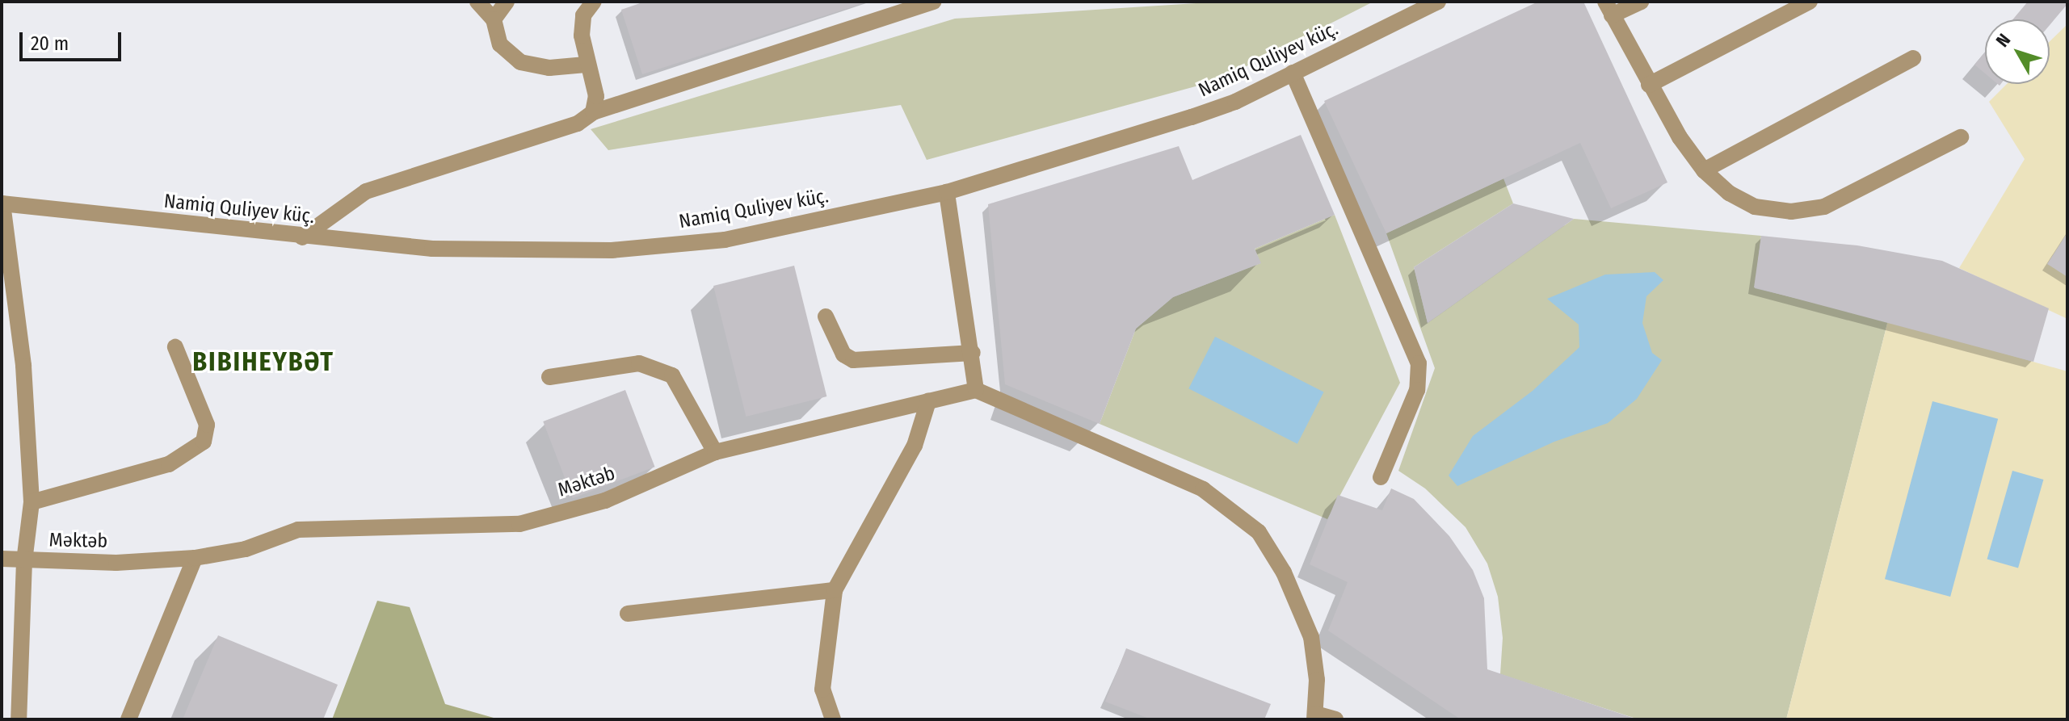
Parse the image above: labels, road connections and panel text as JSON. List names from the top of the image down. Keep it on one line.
{"streets":{"street":["Namiq Quliyev küç.","Məktəb"]},"districts":["BIBIHEYBƏT"],"scale_bar":"20 m","north":"top left"}
